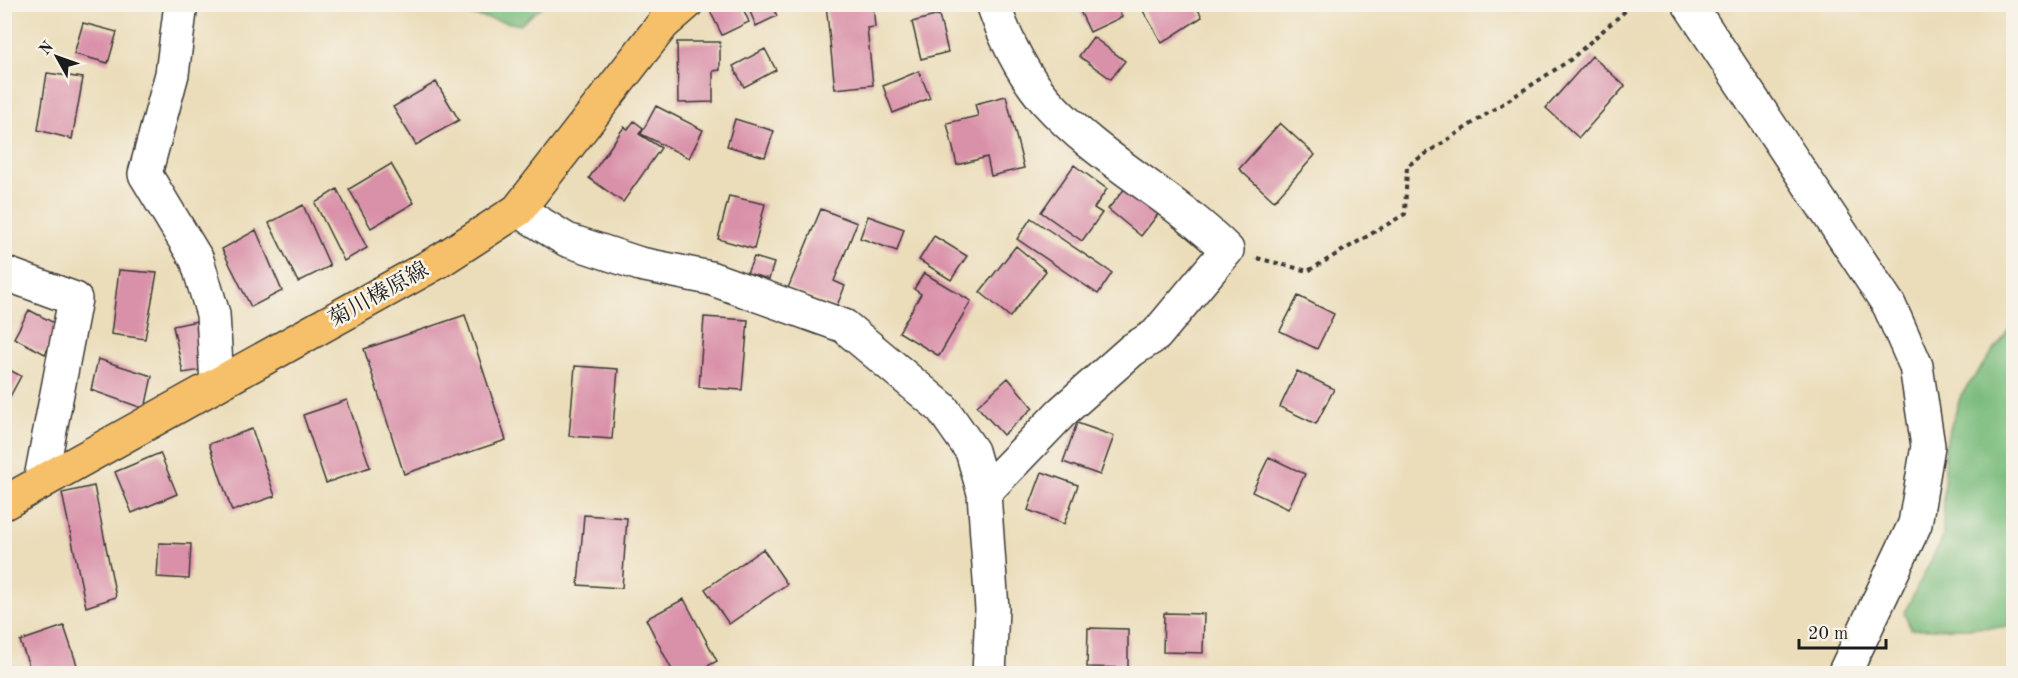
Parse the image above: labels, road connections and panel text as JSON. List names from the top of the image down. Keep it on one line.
{"streets":{"main road":["菊川榛原線"]},"scale_bar":"20 m","north":"top left"}
